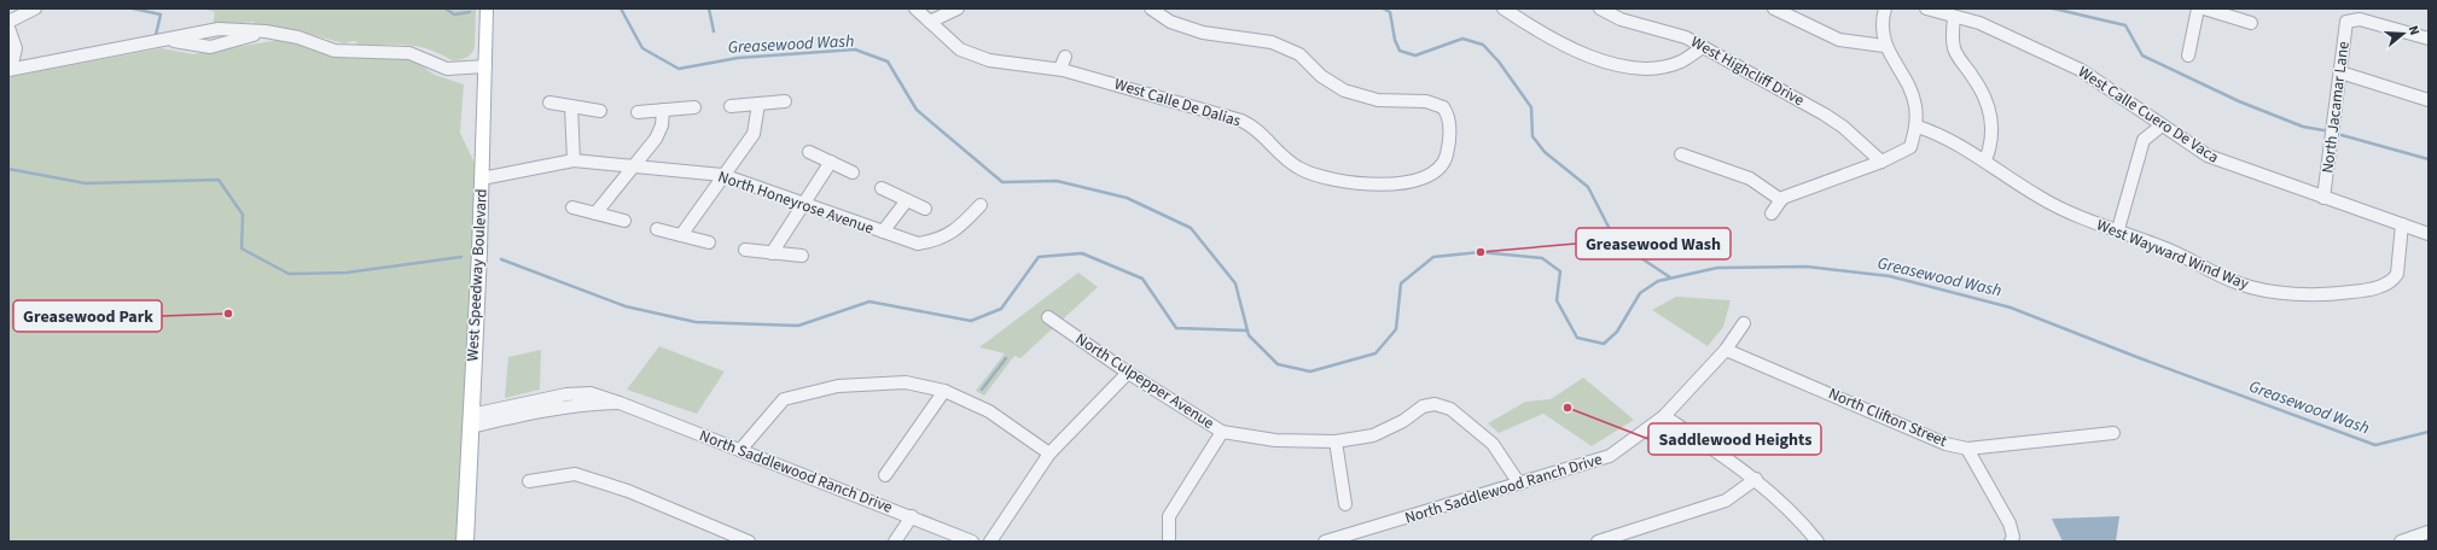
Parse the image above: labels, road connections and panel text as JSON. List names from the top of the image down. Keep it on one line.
{"streets":{"main road":["West Speedway Boulevard"],"street":["West Highcliff Drive","West Calle De Dalias","North Jacamar Lane","West Calle Cuero De Vaca","North Honeyrose Avenue","West Wayward Wind Way","North Culpepper Avenue","North Clifton Street","North Saddlewood Ranch Drive"]},"crossings":[["North Jacamar Lane","West Calle Cuero De Vaca"],["West Calle Cuero De Vaca","West Wayward Wind Way"],["North Honeyrose Avenue","West Speedway Boulevard"],["West Speedway Boulevard","North Saddlewood Ranch Drive"],["North Culpepper Avenue","North Saddlewood Ranch Drive"],["North Clifton Street","North Saddlewood Ranch Drive"]],"water":["Greasewood Wash"],"places":["Greasewood Wash","Greasewood Park","Saddlewood Heights"],"north":"right"}
